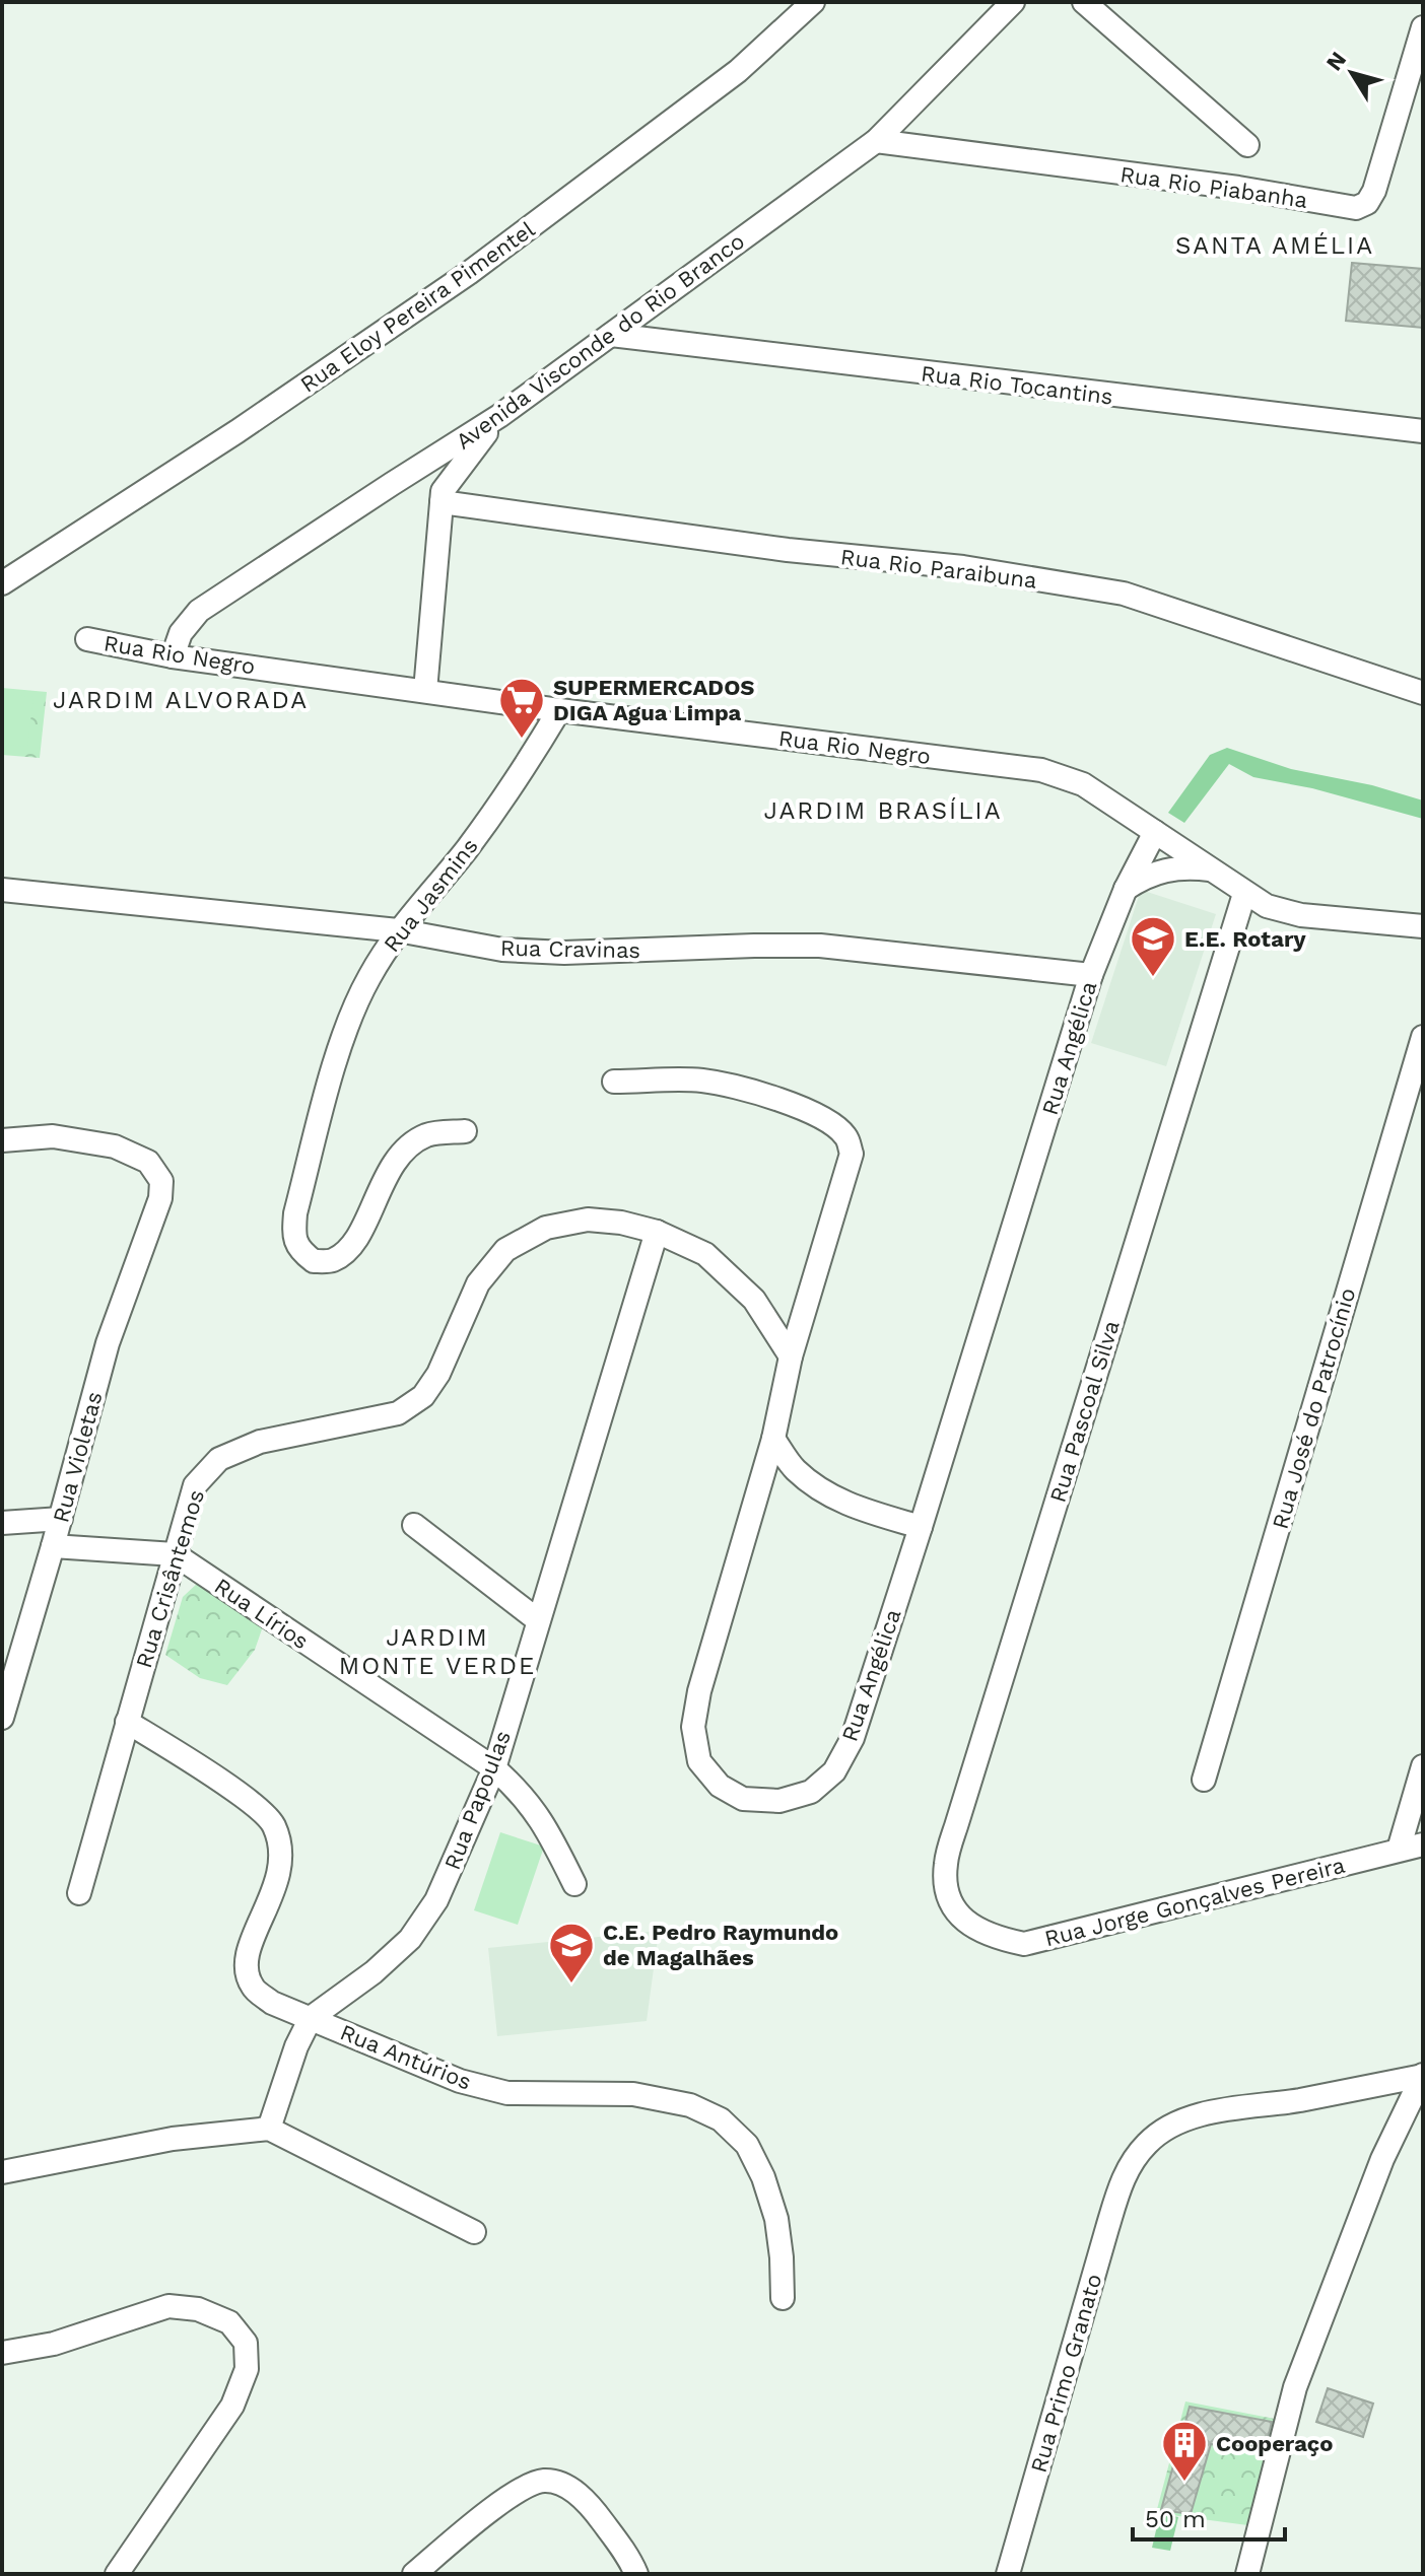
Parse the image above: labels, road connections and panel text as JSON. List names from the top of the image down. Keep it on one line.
{"streets":{"street":["Rua Rio Piabanha","Rua Eloy Pereira Pimentel","Avenida Visconde do Rio Branco","Rua Rio Tocantins","Rua Rio Paraibuna","Rua Rio Negro","Rua Jasmins","Rua Cravinas","Rua Angélica","Rua José do Patrocínio","Rua Pascoal Silva","Rua Violetas","Rua Crisântemos","Rua Lírios","Rua Papoulas","Rua Jorge Gonçalves Pereira","Rua Antúrios","Rua Primo Granato"]},"crossings":[["Rua Rio Piabanha","Avenida Visconde do Rio Branco"],["Avenida Visconde do Rio Branco","Rua Rio Tocantins"],["Avenida Visconde do Rio Branco","Rua Rio Paraibuna"],["Avenida Visconde do Rio Branco","Rua Rio Negro"],["Rua Rio Negro","Rua Jasmins"],["Rua Rio Negro","Rua Angélica"],["Rua Rio Negro","Rua Pascoal Silva"],["Rua Jasmins","Rua Cravinas"],["Rua Cravinas","Rua Angélica"],["Rua Angélica","Rua Crisântemos"],["Rua Pascoal Silva","Rua Jorge Gonçalves Pereira"],["Rua Crisântemos","Rua Lírios"],["Rua Crisântemos","Rua Papoulas"],["Rua Crisântemos","Rua Antúrios"],["Rua Lírios","Rua Papoulas"],["Rua Papoulas","Rua Antúrios"]],"districts":["SANTA AMÉLIA","JARDIM ALVORADA","JARDIM BRASÍLIA","JARDIM MONTE VERDE"],"places":{"supermarket":["SUPERMERCADOS DIGA Agua Limpa"],"school or university":["E.E. Rotary","C.E. Pedro Raymundo de Magalhães"],"building":["Cooperaço"]},"scale_bar":"50 m","north":"top left"}
